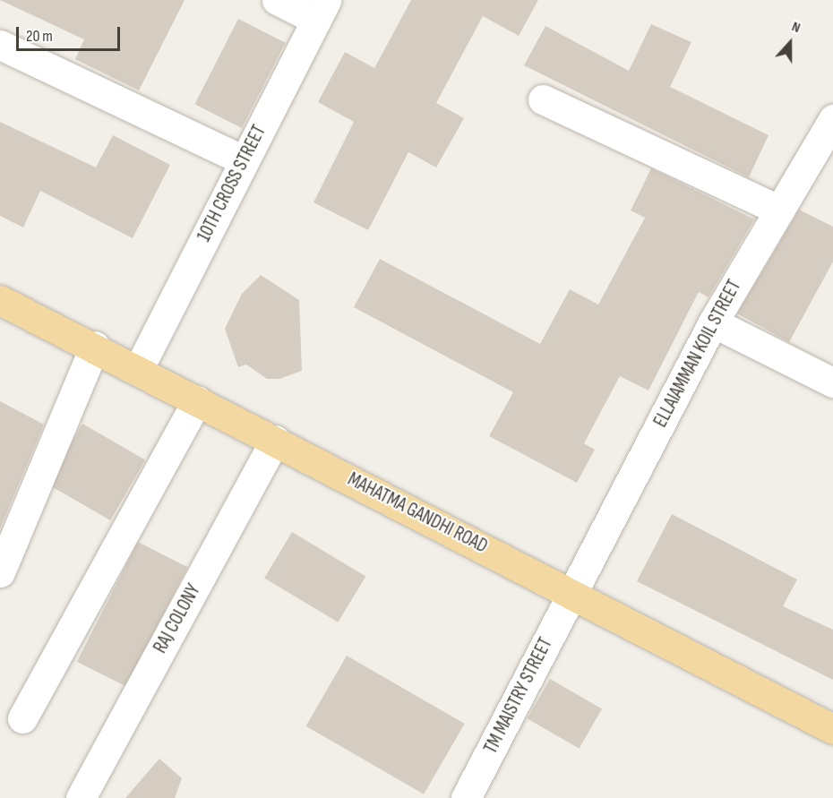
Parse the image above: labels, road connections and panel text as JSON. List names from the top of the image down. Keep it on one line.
{"streets":{"main road":["MAHATMA GANDHI ROAD"],"street":["10TH CROSS STREET","ELLAIAMMAN KOIL STREET","RAJ COLONY","TM MAISTRY STREET"]},"crossings":[["10TH CROSS STREET","MAHATMA GANDHI ROAD"],["ELLAIAMMAN KOIL STREET","MAHATMA GANDHI ROAD"],["ELLAIAMMAN KOIL STREET","TM MAISTRY STREET"],["MAHATMA GANDHI ROAD","RAJ COLONY"],["MAHATMA GANDHI ROAD","TM MAISTRY STREET"]],"scale_bar":"20 m","north":"top"}
